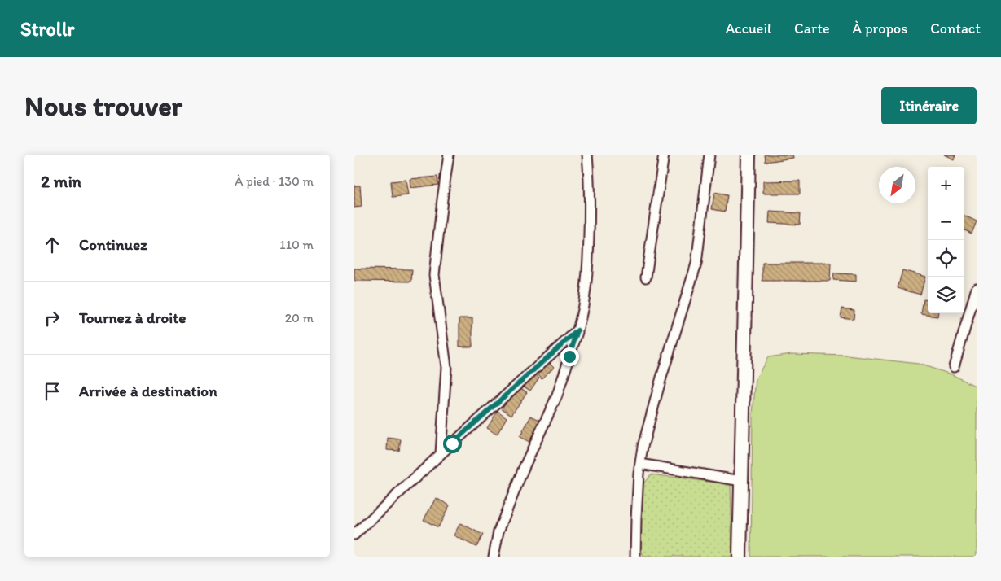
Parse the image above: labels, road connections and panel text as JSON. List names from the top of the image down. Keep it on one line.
{"north":"bottom left","page":{"header":"Strollr","nav":["Accueil","Carte","À propos","Contact"],"buttons":"Itinéraire","title":"Nous trouver","heading":["2 min","À pied · 130 m"],"map_buttons":["+","−"],"list":[["Continuez","110 m"],["Tournez à droite","20 m"],"Arrivée à destination"]}}
